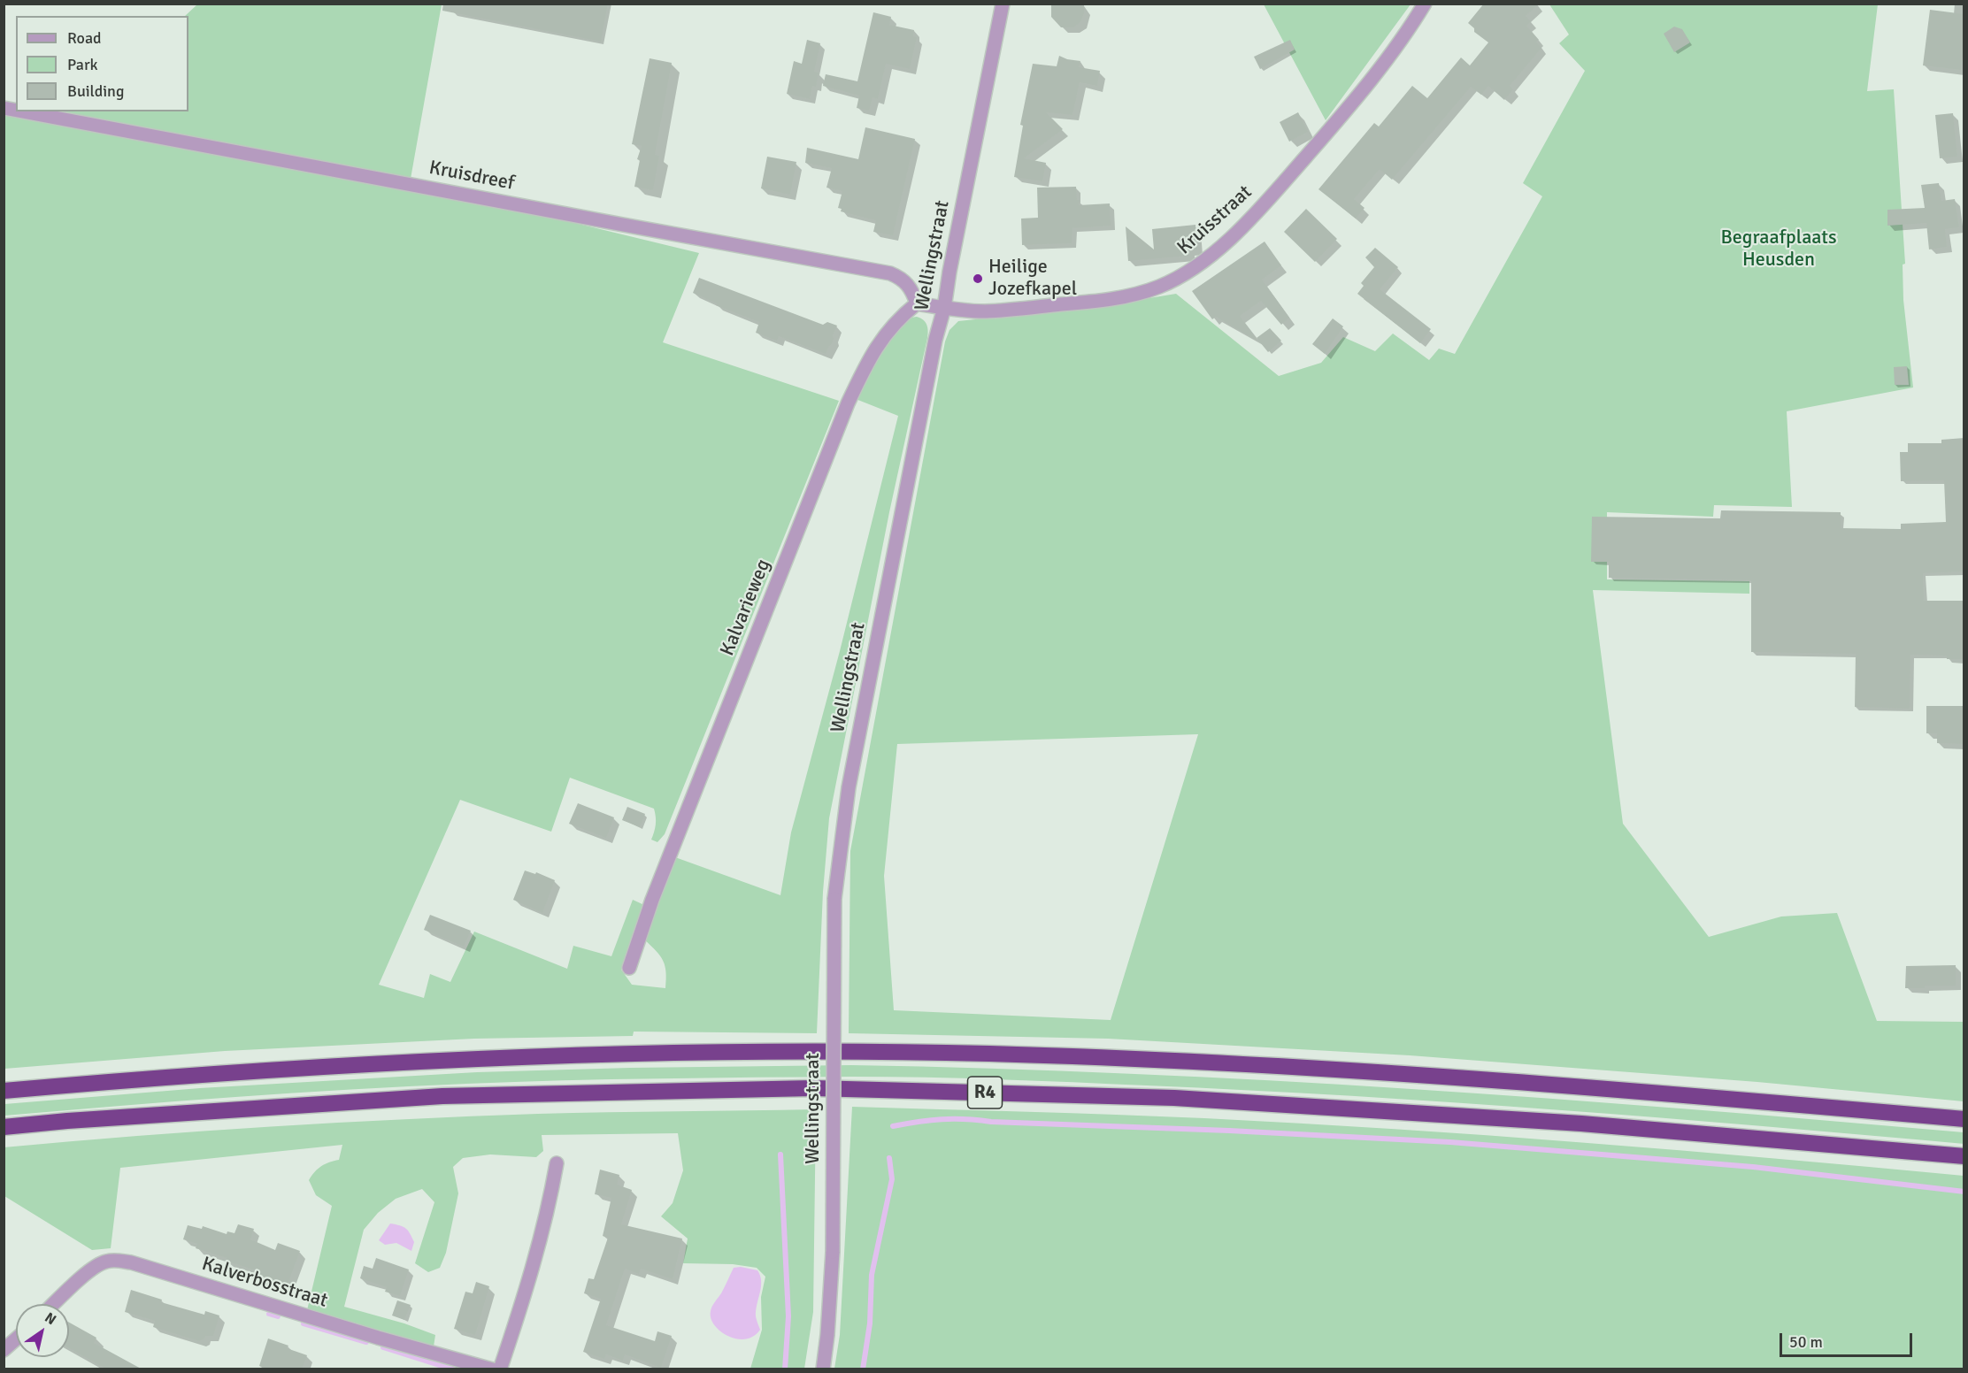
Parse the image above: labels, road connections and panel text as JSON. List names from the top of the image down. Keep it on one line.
{"streets":{"highway":["R4"],"street":["Kruisdreef","Kruisstraat","Wellingstraat","Kalvarieweg","Kalverbosstraat"]},"crossings":[["Kruisdreef","Kalvarieweg"],["Kruisstraat","Wellingstraat"]],"parks":["Begraafplaats Heusden"],"places":["Heilige Jozefkapel"],"legend":["Road","Park","Building"],"scale_bar":"50 m","north":"top right"}
